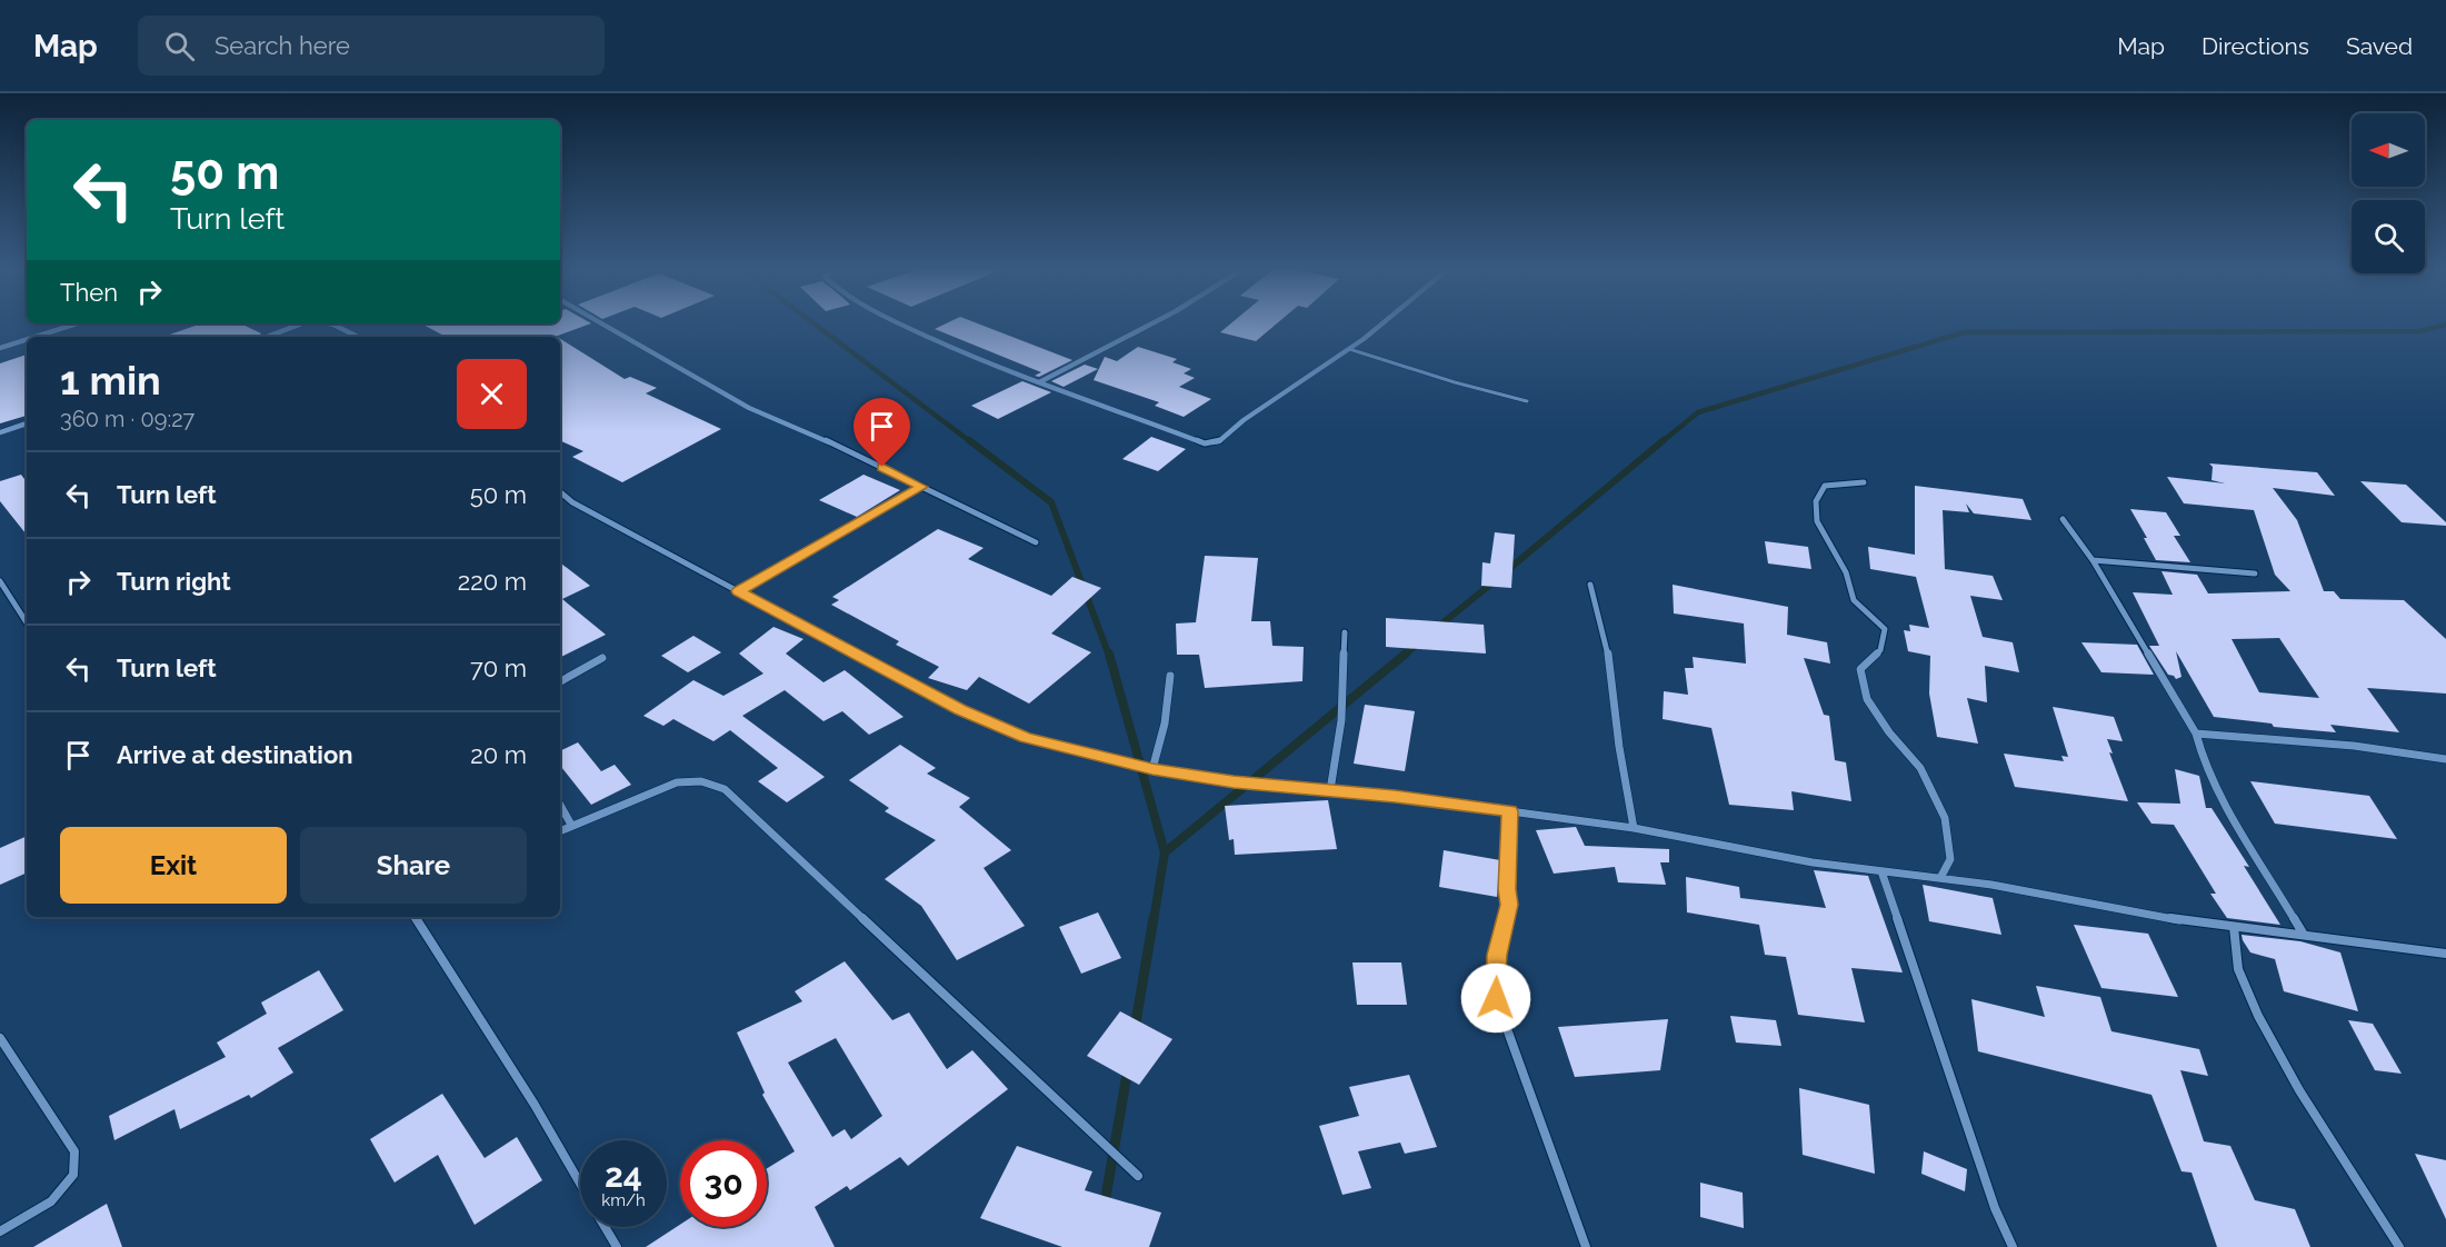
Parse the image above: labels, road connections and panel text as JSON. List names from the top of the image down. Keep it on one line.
{"north":"left","page":{"header":"Map","search":"Search here","nav":["Map","Directions","Saved"],"turn":["50 m","Turn left"],"then":"Then","heading":["1 min","360 m · 09:27"],"list":[{"name":"Turn left","value":"50 m"},{"name":"Turn right","value":"220 m"},{"name":"Turn left","value":"70 m"},{"name":"Arrive at destination","value":"20 m"}],"buttons":["Exit","Share"],"speed":"24 km/h","limit":"30"}}
